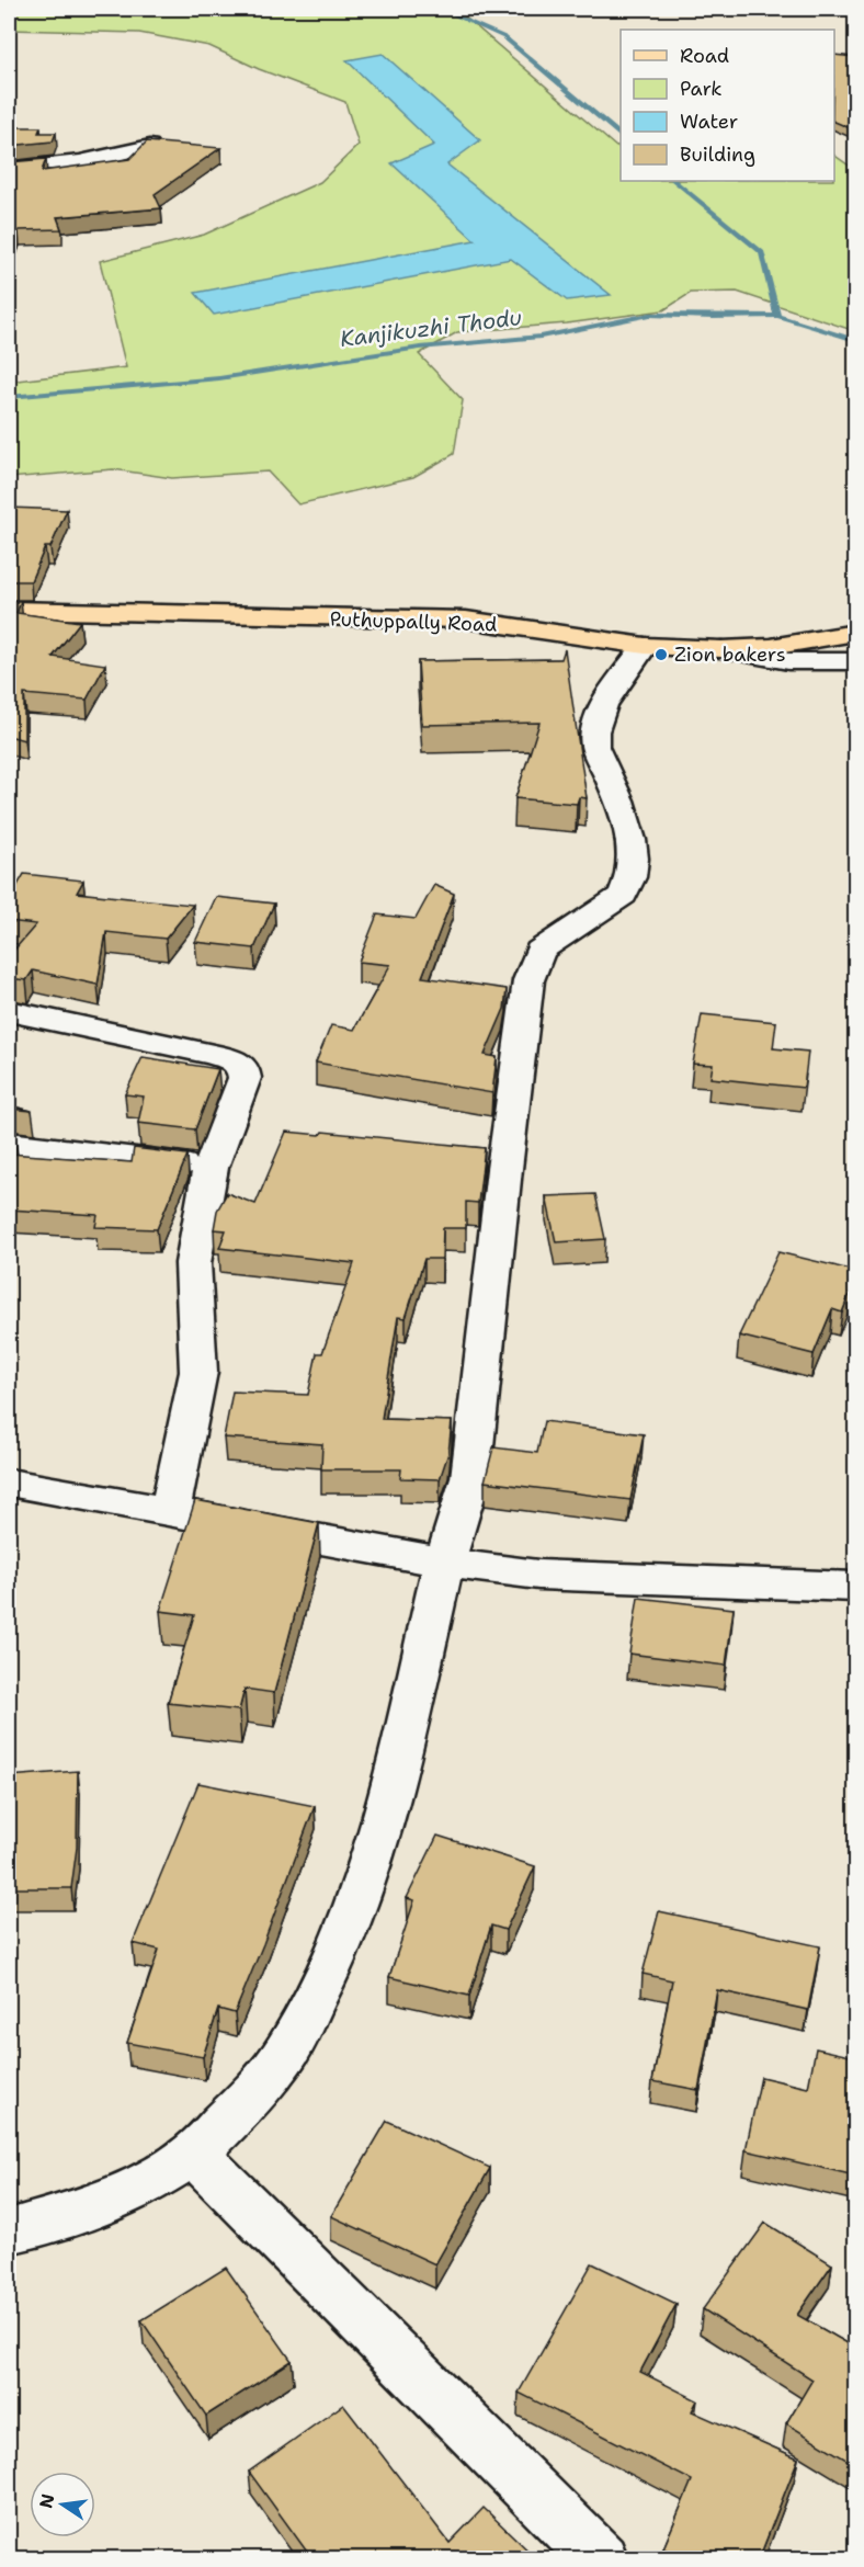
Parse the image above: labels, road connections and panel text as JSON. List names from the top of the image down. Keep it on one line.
{"streets":{"main road":["Puthuppally Road"]},"water":["Kanjikuzhi Thodu"],"places":["Zion bakers"],"legend":["Road","Park","Water","Building"],"north":"left"}
